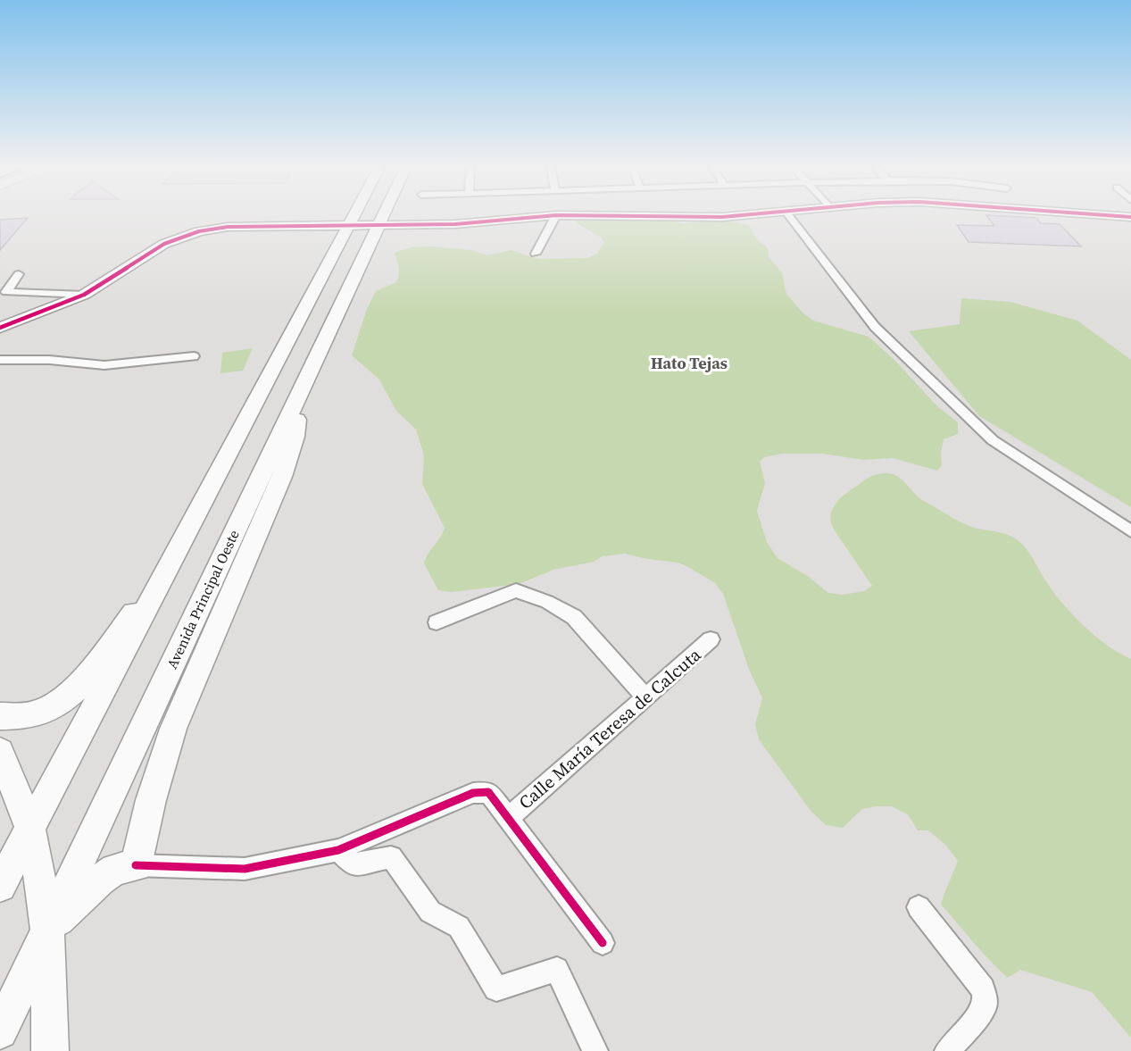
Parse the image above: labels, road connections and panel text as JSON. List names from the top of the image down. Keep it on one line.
{"streets":{"main road":["Avenida Principal Oeste"],"street":["Calle María Teresa de Calcuta"]},"districts":["Hato Tejas"]}
